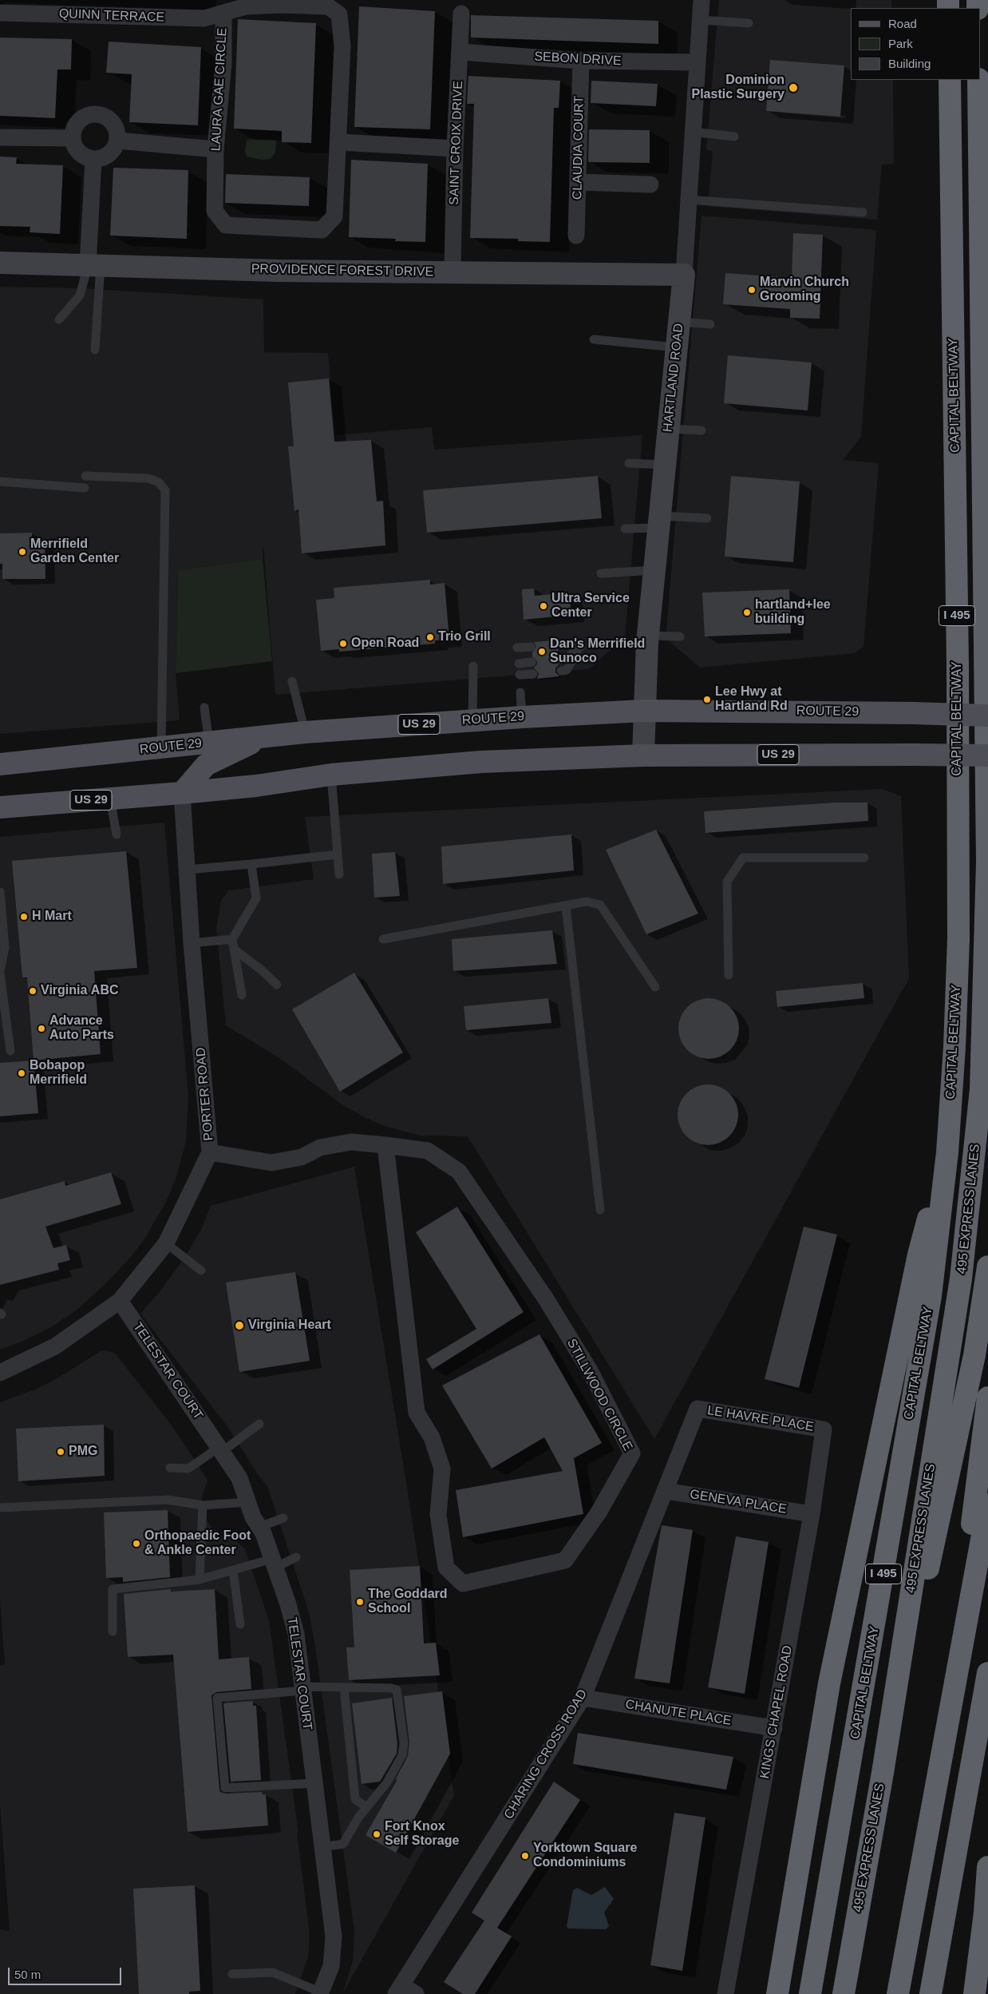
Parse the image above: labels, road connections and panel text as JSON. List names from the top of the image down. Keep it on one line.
{"streets":{"highway":["CAPITAL BELTWAY","I 495","495 EXPRESS LANES"],"main road":["ROUTE 29","US 29"],"street":["QUINN TERRACE","SEBON DRIVE","LAURA GAE CIRCLE","SAINT CROIX DRIVE","CLAUDIA COURT","PROVIDENCE FOREST DRIVE","HARTLAND ROAD","PORTER ROAD","TELESTAR COURT","STILLWOOD CIRCLE","LE HAVRE PLACE","GENEVA PLACE","KINGS CHAPEL ROAD","CHANUTE PLACE","CHARING CROSS ROAD"]},"crossings":[["QUINN TERRACE","LAURA GAE CIRCLE"],["SEBON DRIVE","SAINT CROIX DRIVE"],["SEBON DRIVE","CLAUDIA COURT"],["SEBON DRIVE","HARTLAND ROAD"],["SAINT CROIX DRIVE","PROVIDENCE FOREST DRIVE"],["PROVIDENCE FOREST DRIVE","HARTLAND ROAD"],["HARTLAND ROAD","ROUTE 29"],["HARTLAND ROAD","US 29"],["US 29","PORTER ROAD"],["PORTER ROAD","TELESTAR COURT"],["PORTER ROAD","STILLWOOD CIRCLE"],["LE HAVRE PLACE","KINGS CHAPEL ROAD"],["LE HAVRE PLACE","CHARING CROSS ROAD"],["GENEVA PLACE","KINGS CHAPEL ROAD"],["GENEVA PLACE","CHARING CROSS ROAD"],["KINGS CHAPEL ROAD","CHANUTE PLACE"],["CHANUTE PLACE","CHARING CROSS ROAD"]],"places":["Dominion Plastic Surgery","Marvin Church Grooming","Merrifield Garden Center","Ultra Service Center","hartland+lee building","Trio Grill","Open Road","Dan's Merrifield Sunoco","Lee Hwy at Hartland Rd","H Mart","Virginia ABC","Advance Auto Parts","Bobapop Merrifield","Virginia Heart","PMG","Orthopaedic Foot & Ankle Center","The Goddard School","Fort Knox Self Storage","Yorktown Square Condominiums"],"legend":["Road","Park","Building"],"scale_bar":"50 m"}
